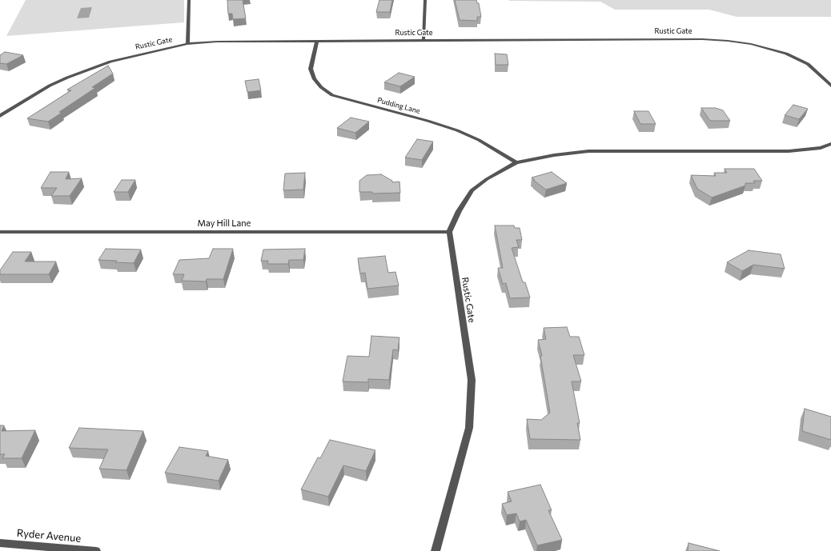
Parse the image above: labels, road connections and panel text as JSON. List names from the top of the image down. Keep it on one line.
{"streets":{"street":["Rustic Gate","Pudding Lane","May Hill Lane","Ryder Avenue"]},"crossings":[["Rustic Gate","Pudding Lane"],["Rustic Gate","May Hill Lane"]]}
